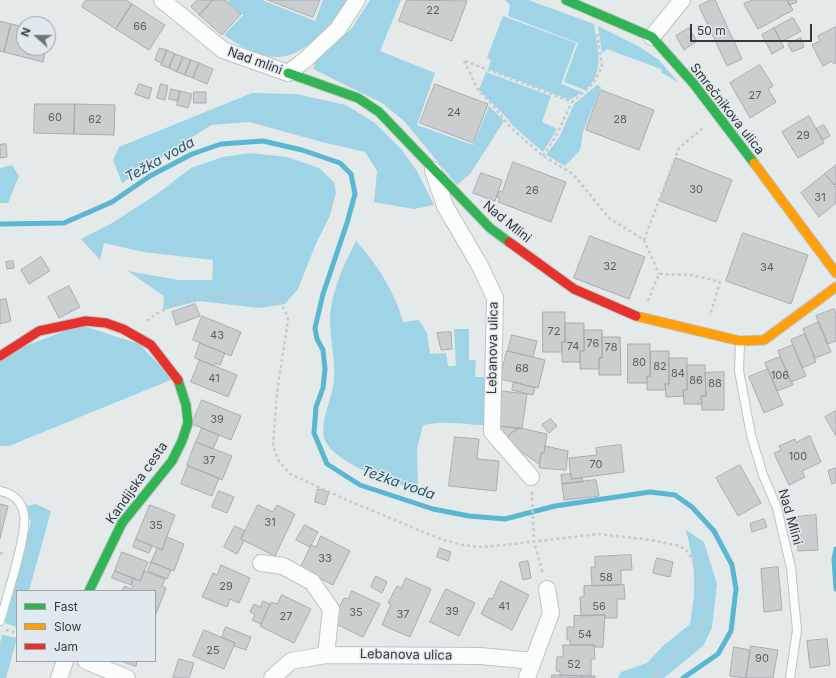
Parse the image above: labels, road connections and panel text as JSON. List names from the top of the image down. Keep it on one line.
{"streets":{"street":["Nad mlini","Smrečnikova ulica","Nad Mlini","Lebanova ulica","Kandijska cesta"]},"crossings":[["Nad mlini","Nad Mlini"],["Nad Mlini","Lebanova ulica"]],"water":["Težka voda"],"house_numbers":["22","66","27","24","60","62","28","29","30","26","31","32","34","72","43","76","74","78","80","82","68","84","106","41","86","88","39","100","37","70","31","35","33","58","29","41","56","39","35","37","27","54","25","90","52"],"legend":["Fast","Slow","Jam"],"scale_bar":"50 m","north":"left"}
